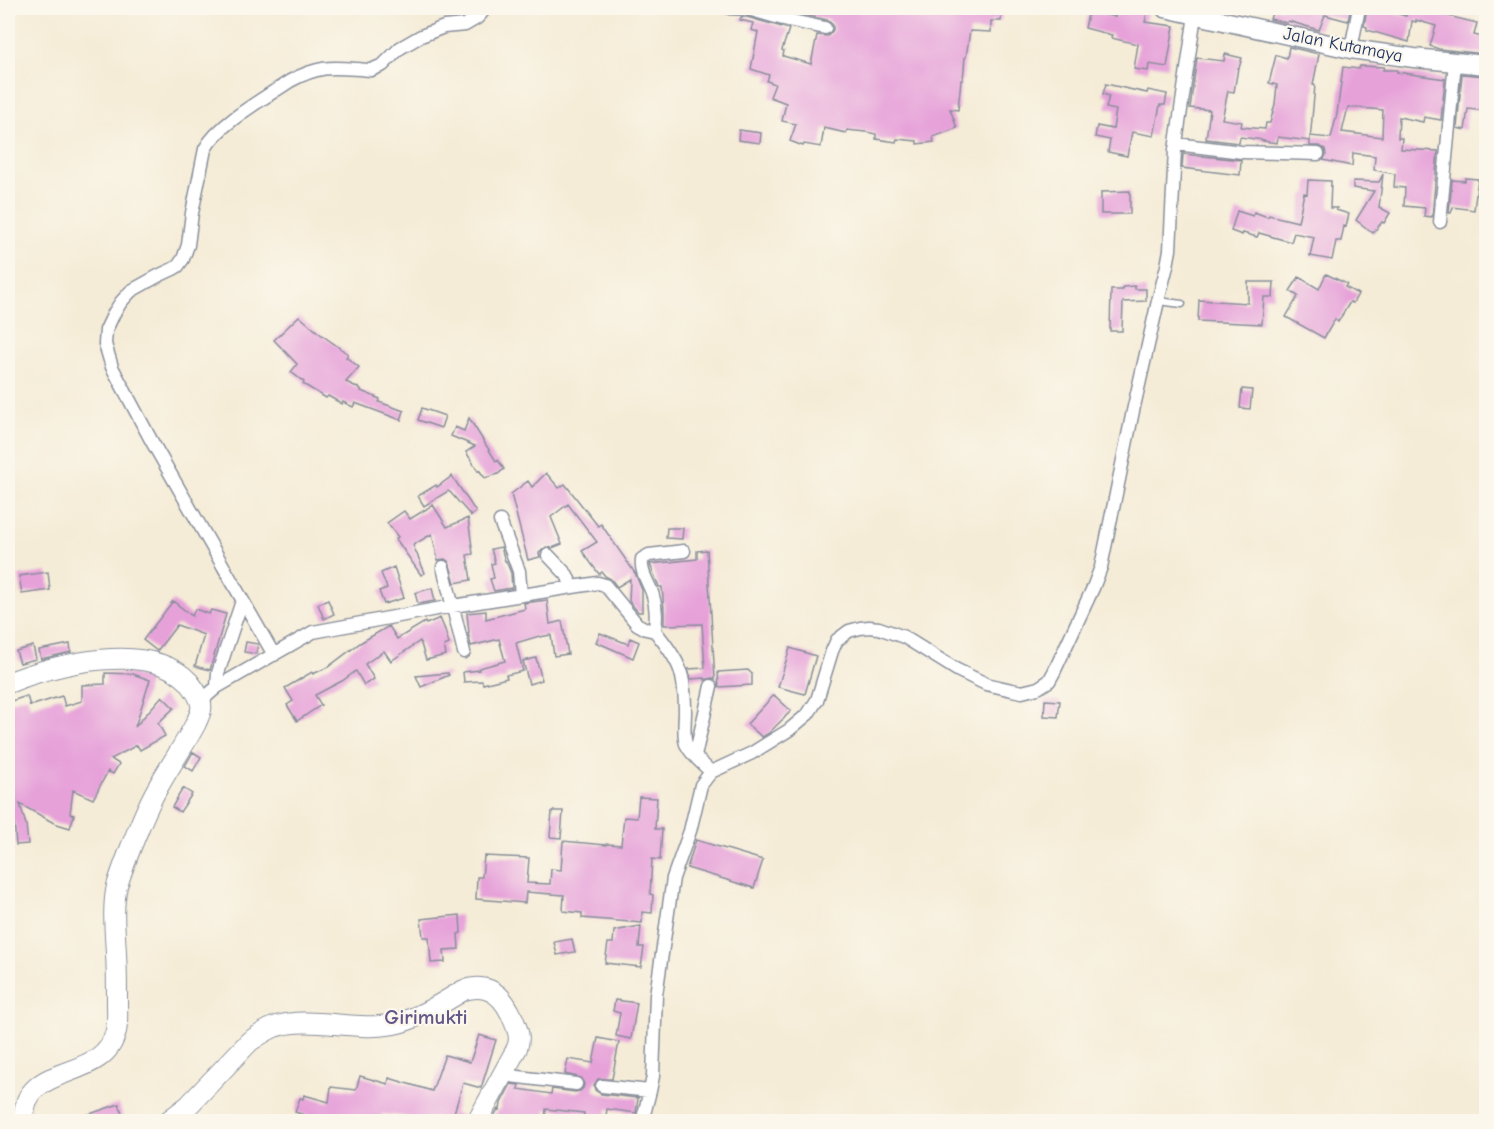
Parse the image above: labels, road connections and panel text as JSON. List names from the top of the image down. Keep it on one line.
{"streets":{"main road":["Jalan Kutamaya"]},"districts":["Girimukti"]}
